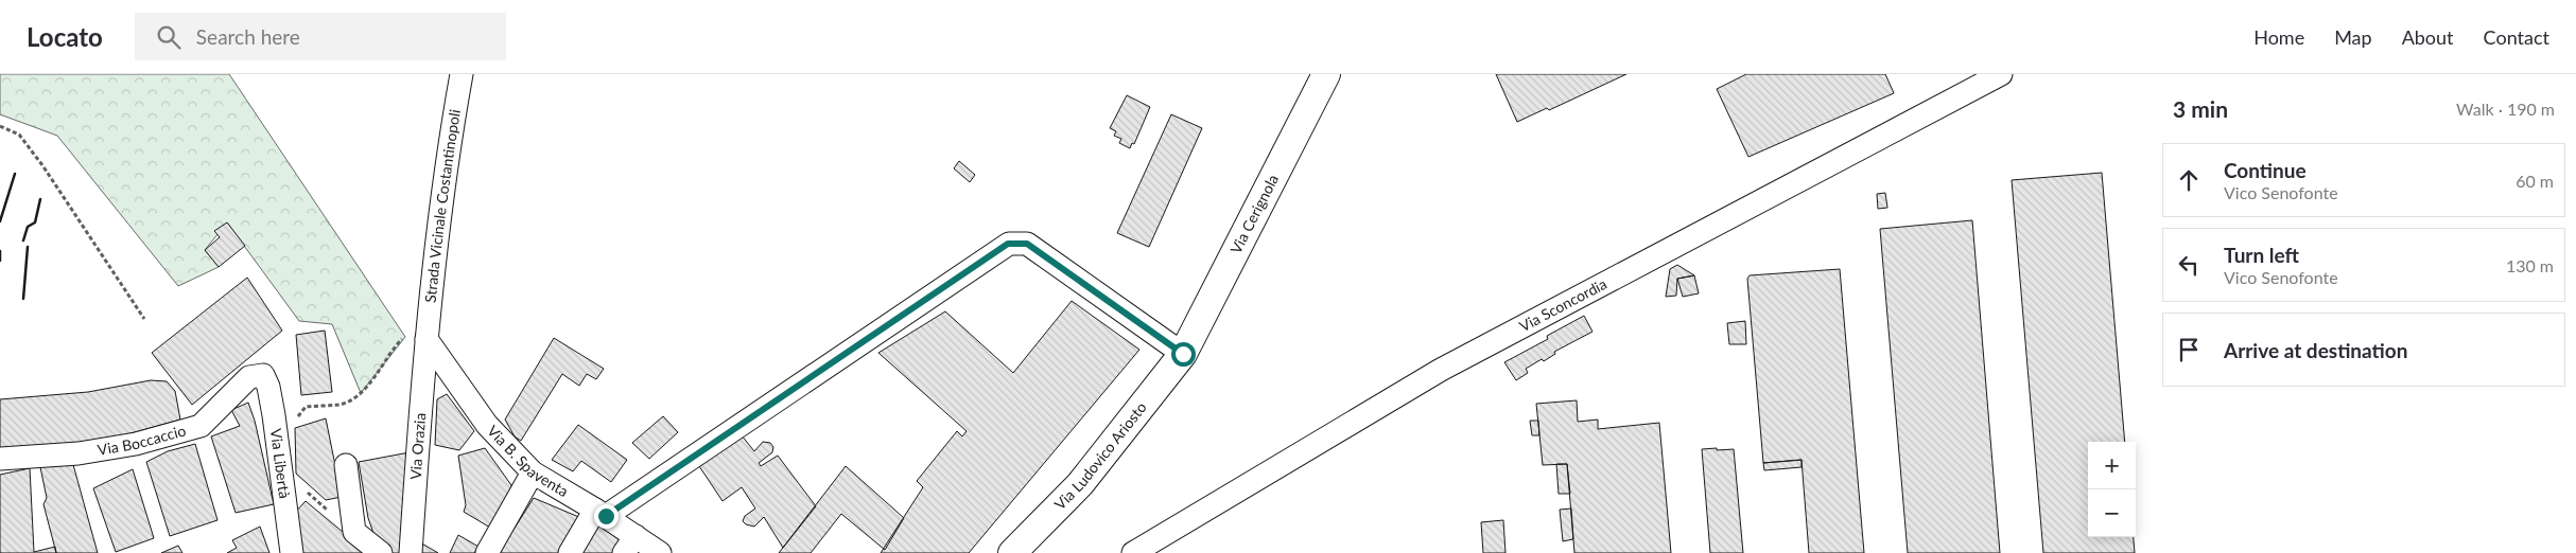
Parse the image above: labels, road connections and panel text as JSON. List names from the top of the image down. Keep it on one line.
{"streets":{"street":["Strada Vicinale Costantinopoli","Via Cerignola","Via Sconcordia","Via Boccaccio","Via Orazia","Via Ludovico Ariosto","Via B. Spaventa","Via Libertà"]},"crossings":[["Strada Vicinale Costantinopoli","Via Orazia"],["Strada Vicinale Costantinopoli","Via B. Spaventa"],["Via Cerignola","Via Ludovico Ariosto"],["Via Boccaccio","Via Libertà"],["Via Orazia","Via B. Spaventa"]],"page":{"header":"Locato","search":"Search here","nav":["Home","Map","About","Contact"],"heading":["3 min","Walk · 190 m"],"list":[["Continue","Vico Senofonte","60 m"],["Turn left","Vico Senofonte","130 m"],"Arrive at destination"],"map_buttons":["+","−"]}}
